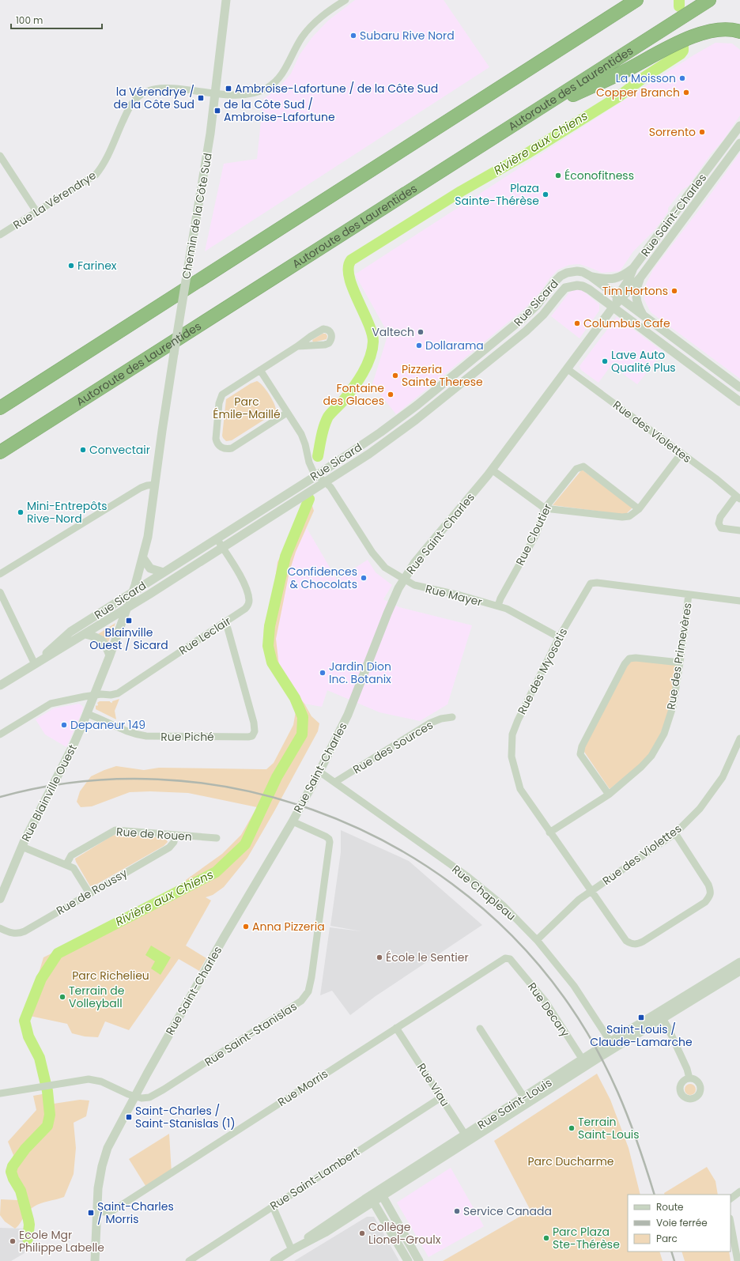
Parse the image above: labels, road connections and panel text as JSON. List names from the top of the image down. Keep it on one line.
{"streets":{"highway":["Autoroute des Laurentides"],"street":["Rue La Vérendrye","Rue Saint-Charles","Chemin de la Côte Sud","Rue Sicard","Rue des Violettes","Rue Cloutier","Rue Mayer","Rue Leclair","Rue des Primevères","Rue des Myosotis","Rue Piché","Rue des Sources","Rue Blainville Ouest","Rue de Rouen","Rue de Roussy","Rue Chapleau","Rue Decary","Rue Saint-Stanislas","Rue Viau","Rue Morris","Rue Saint-Louis","Rue Saint-Lambert"]},"crossings":[["Rue La Vérendrye","Chemin de la Côte Sud"],["Rue Saint-Charles","Rue Sicard"],["Rue Saint-Charles","Rue des Violettes"],["Rue Saint-Charles","Rue Mayer"],["Rue Saint-Charles","Rue Chapleau"],["Rue Saint-Charles","Rue Saint-Stanislas"],["Rue Saint-Charles","Rue Morris"],["Chemin de la Côte Sud","Rue Blainville Ouest"],["Rue Sicard","Rue Mayer"],["Rue Sicard","Rue Leclair"],["Rue Sicard","Rue Blainville Ouest"],["Rue des Violettes","Rue des Myosotis"],["Rue des Violettes","Rue Chapleau"],["Rue Cloutier","Rue Mayer"],["Rue Mayer","Rue des Myosotis"],["Rue Leclair","Rue Piché"],["Rue Leclair","Rue Blainville Ouest"],["Rue des Primevères","Rue des Myosotis"],["Rue Piché","Rue Blainville Ouest"],["Rue des Sources","Rue Chapleau"],["Rue de Rouen","Rue de Roussy"],["Rue Chapleau","Rue Saint-Louis"],["Rue Decary","Rue Morris"],["Rue Decary","Rue Saint-Louis"],["Rue Viau","Rue Morris"],["Rue Viau","Rue Saint-Louis"],["Rue Viau","Rue Saint-Lambert"]],"water":["Rivière aux Chiens"],"parks":["Parc Émile-Maillé","Parc Richelieu","Parc Ducharme"],"places":{"other":["Subaru Rive Nord","La Moisson","Copper Branch","Sorrento","Éconofitness","Plaza Sainte-Thérèse","Farinex","Tim Hortons","Columbus Cafe","Valtech","Dollarama","Lave Auto Qualité Plus","Pizzeria Sainte Therese","Fontaine des Glaces","Convectair","Mini-Entrepôts Rive-Nord","Confidences & Chocolats","Jardin Dion Inc. Botanix","Depaneur 149","Anna Pizzeria","École le Sentier","Terrain de Volleyball","Terrain Saint-Louis","Service Canada","Collège Lionel-Groulx","Parc Plaza Ste-Thérèse","Ecole Mgr Philippe Labelle"],"transit":["Ambroise-Lafortune / de la Côte Sud","la Vérendrye / de la Côte Sud","de la Côte Sud / Ambroise-Lafortune","Blainville Ouest / Sicard","Saint-Louis / Claude-Lamarche","Saint-Charles / Saint-Stanislas (1)","Saint-Charles / Morris"]},"legend":["Route","Voie ferrée","Parc"],"scale_bar":"100 m"}
